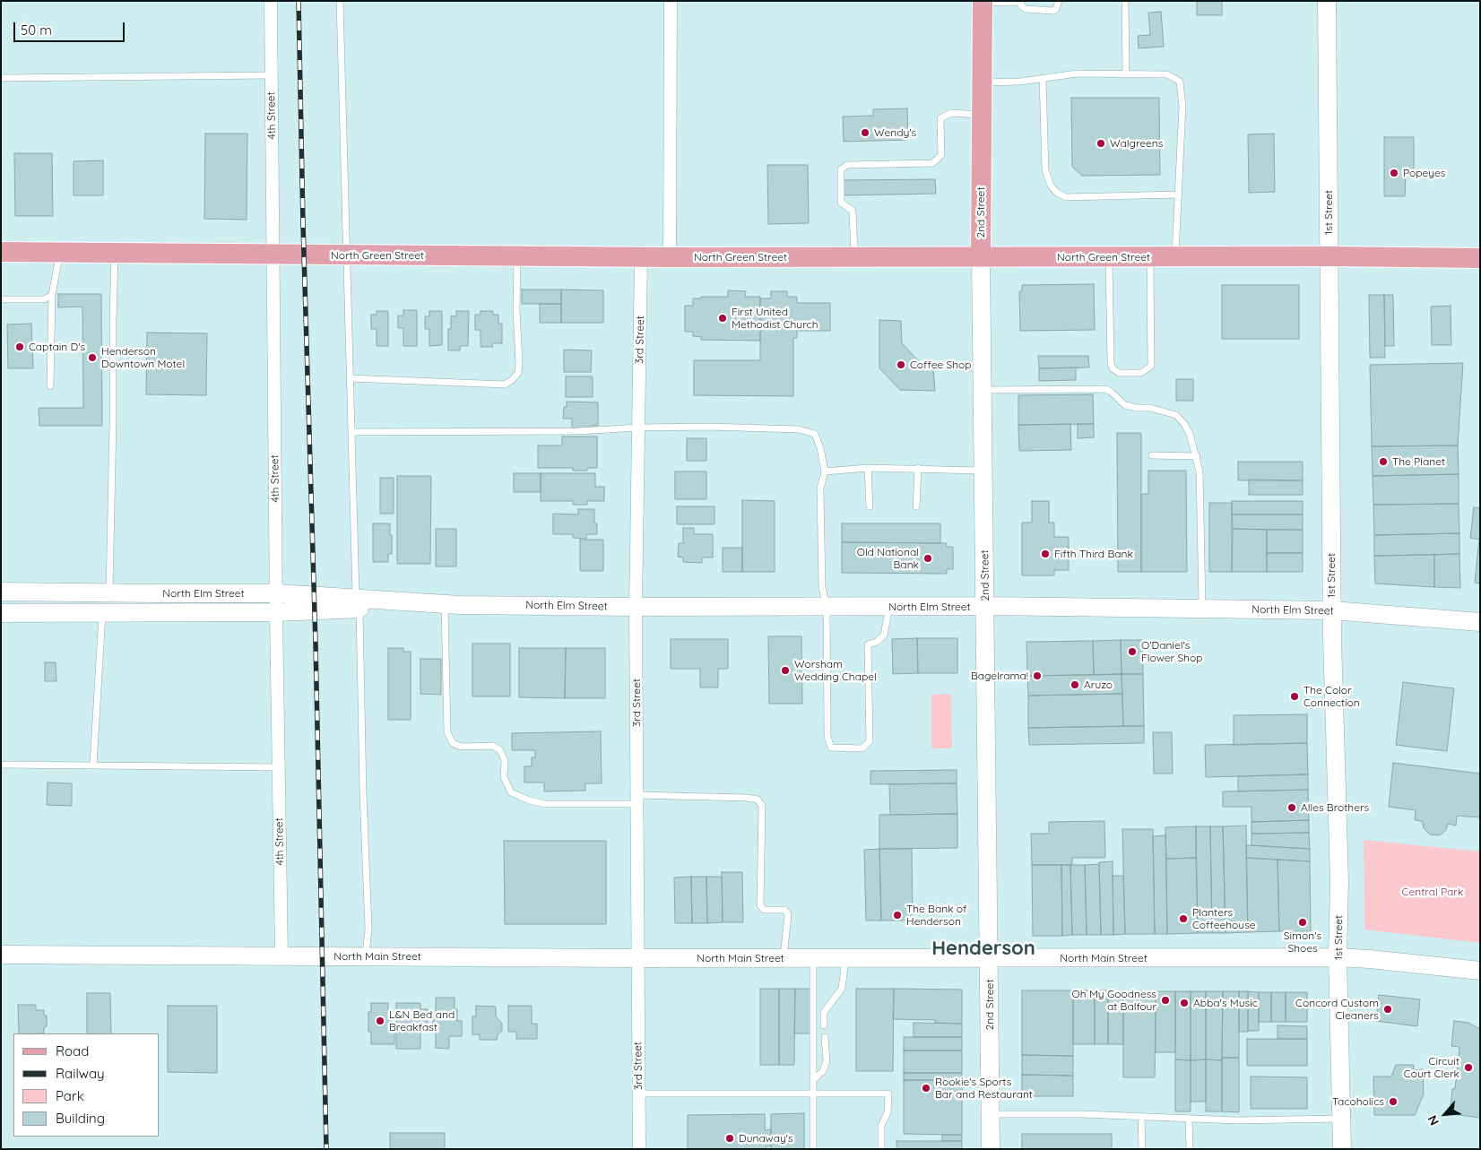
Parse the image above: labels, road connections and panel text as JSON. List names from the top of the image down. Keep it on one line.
{"streets":{"main road":["2nd Street","North Green Street"],"street":["4th Street","1st Street","3rd Street","North Elm Street","North Main Street"]},"crossings":[["4th Street","North Green Street"],["4th Street","North Elm Street"],["4th Street","North Main Street"],["2nd Street","North Green Street"],["2nd Street","North Elm Street"],["2nd Street","North Main Street"],["1st Street","North Green Street"],["1st Street","North Elm Street"],["1st Street","North Main Street"],["North Green Street","3rd Street"],["3rd Street","North Elm Street"],["3rd Street","North Main Street"]],"districts":["Henderson"],"parks":["Central Park"],"places":["Wendy's","Walgreens","Popeyes","First United Methodist Church","Captain D's","Henderson Downtown Motel","Coffee Shop","The Planet","Fifth Third Bank","Old National Bank","O'Daniel's Flower Shop","Worsham Wedding Chapel","Bagelrama!","Aruzo","The Color Connection","Alles Brothers","The Bank of Henderson","Planters Coffeehouse","Simon's Shoes","Oh My Goodness at Balfour","Abba's Music","Concord Custom Cleaners","L&N Bed and Breakfast","Circuit Court Clerk","Rookie's Sports Bar and Restaurant","Tacoholics","Dunaway's"],"legend":["Road","Railway","Park","Building"],"scale_bar":"50 m","north":"bottom left"}
